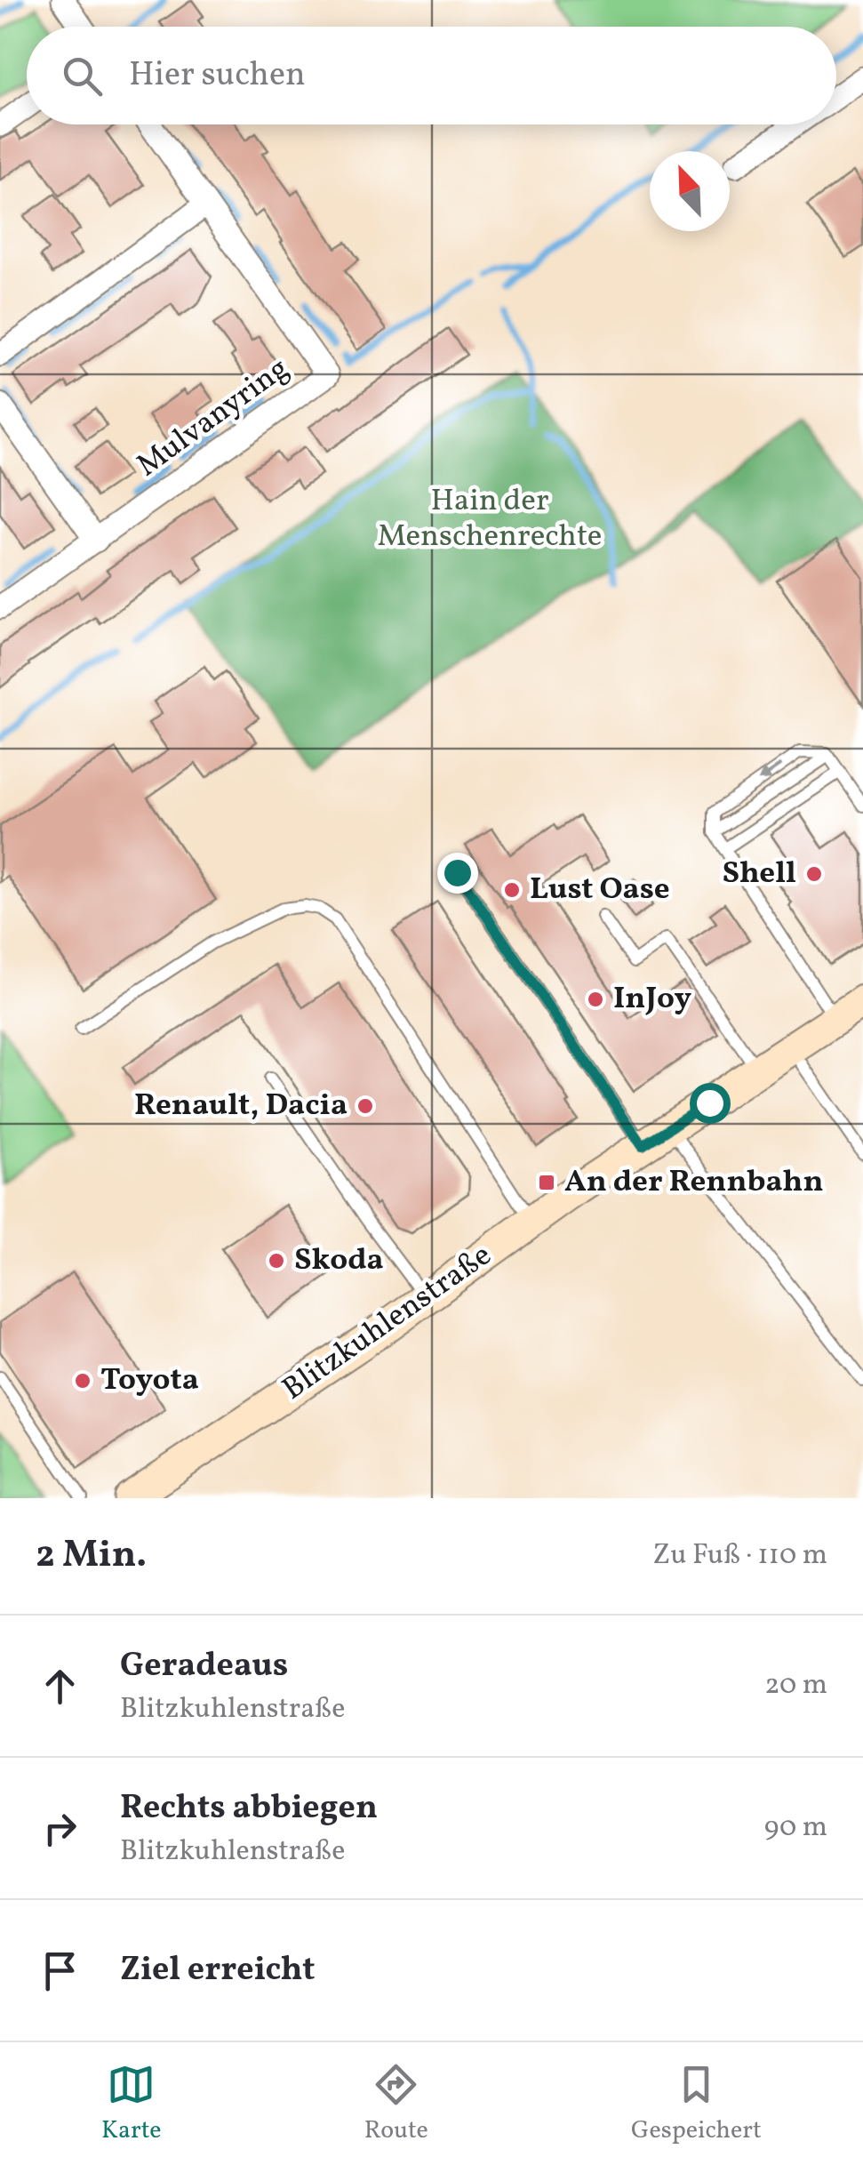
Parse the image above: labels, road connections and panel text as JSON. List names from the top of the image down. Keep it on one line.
{"streets":{"main road":["Blitzkuhlenstraße"],"street":["Mulvanyring"]},"parks":["Hain der Menschenrechte"],"places":{"other":["Shell","Lust Oase","InJoy","Renault, Dacia","Skoda","Toyota"],"transit":["An der Rennbahn"]},"north":"top left","page":{"search":"Hier suchen","heading":["2 Min.","Zu Fuß · 110 m"],"list":[["Geradeaus","Blitzkuhlenstraße","20 m"],["Rechts abbiegen","Blitzkuhlenstraße","90 m"],"Ziel erreicht"],"nav":["Karte","Route","Gespeichert"]}}
